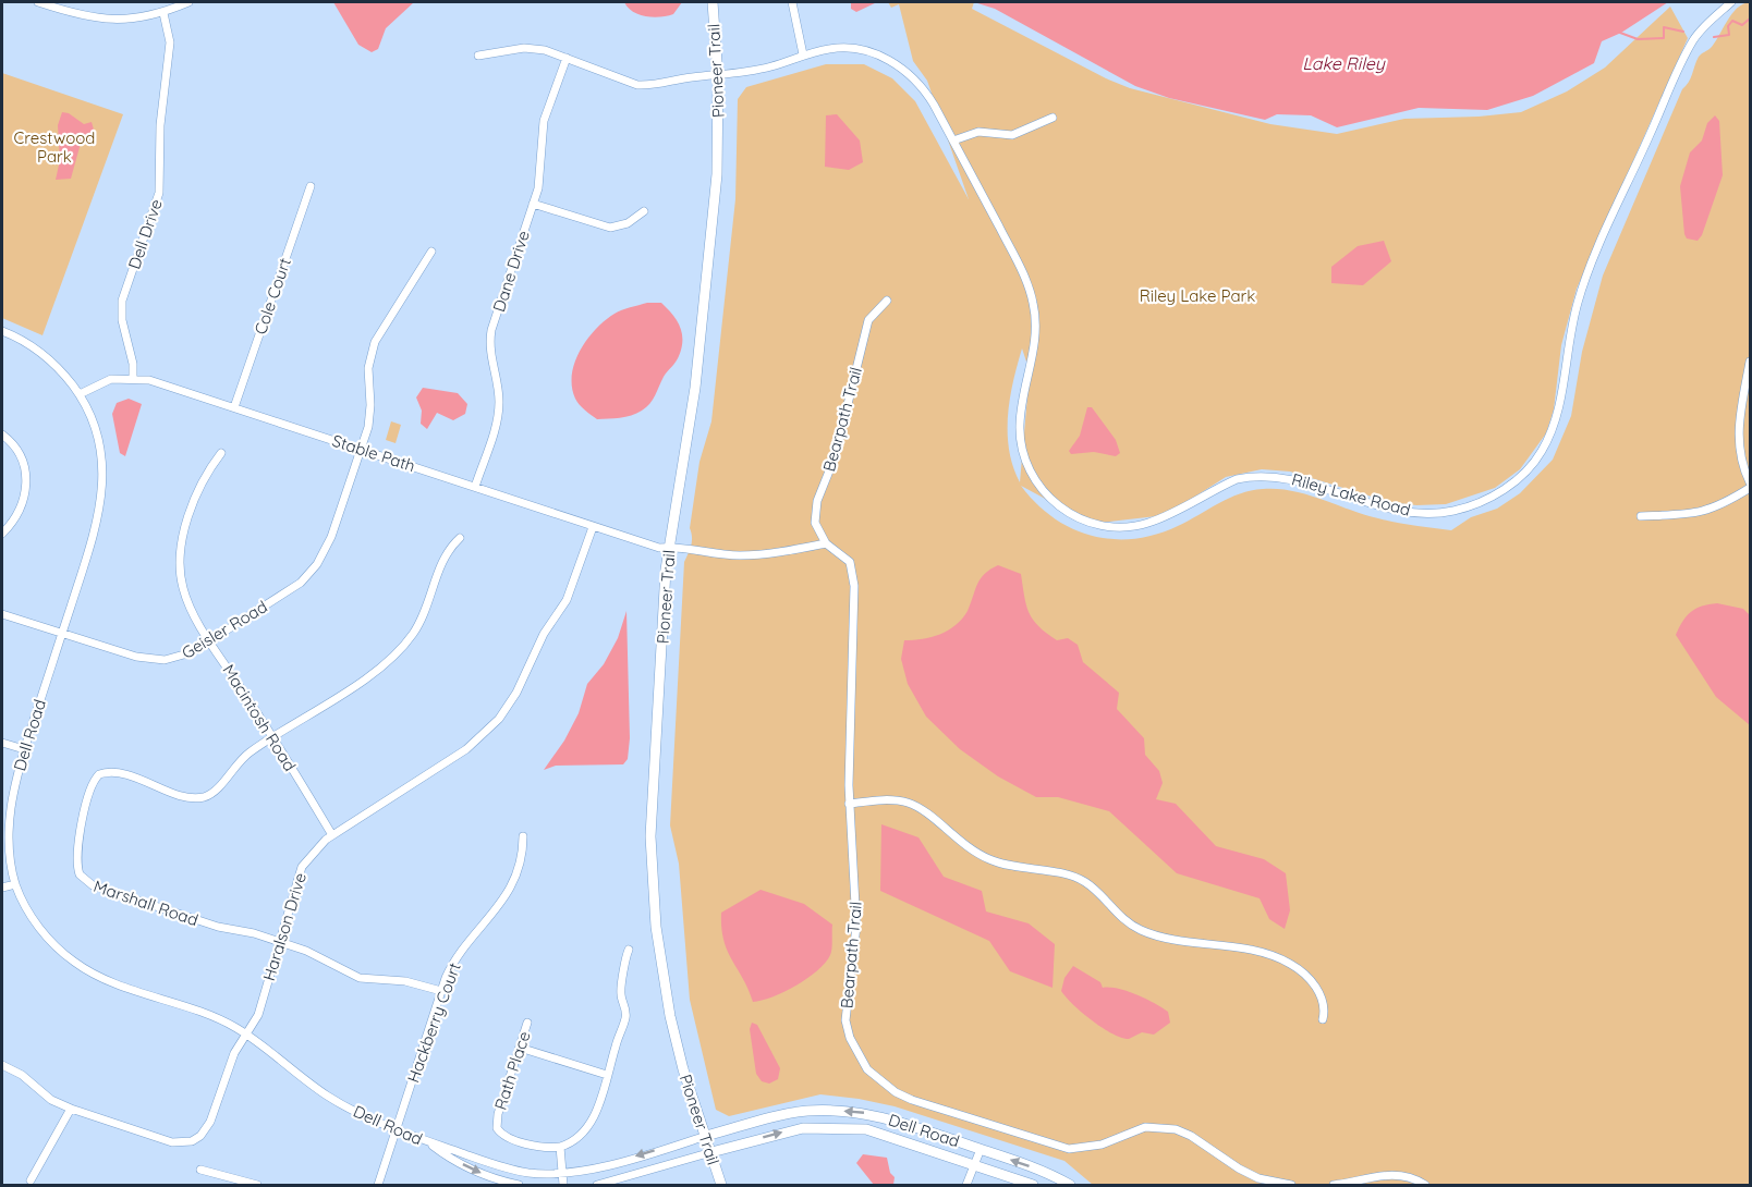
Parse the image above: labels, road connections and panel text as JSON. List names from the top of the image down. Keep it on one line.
{"streets":{"main road":["Pioneer Trail","Dell Road"],"street":["Dell Drive","Dane Drive","Cole Court","Bearpath Trail","Stable Path","Riley Lake Road","Geisler Road","Macintosh Road","Marshall Road","Haralson Drive","Hackberry Court","Rath Place"]},"crossings":[["Pioneer Trail","Stable Path"],["Pioneer Trail","Riley Lake Road"],["Pioneer Trail","Dell Road"],["Dell Drive","Stable Path"],["Dane Drive","Stable Path"],["Dane Drive","Riley Lake Road"],["Cole Court","Stable Path"],["Stable Path","Geisler Road"],["Stable Path","Dell Road"],["Stable Path","Haralson Drive"],["Geisler Road","Macintosh Road"],["Geisler Road","Dell Road"],["Macintosh Road","Marshall Road"],["Macintosh Road","Haralson Drive"],["Dell Road","Haralson Drive"],["Dell Road","Hackberry Court"],["Marshall Road","Haralson Drive"],["Marshall Road","Hackberry Court"]],"water":["Lake Riley"],"parks":["Crestwood Park","Riley Lake Park"]}
